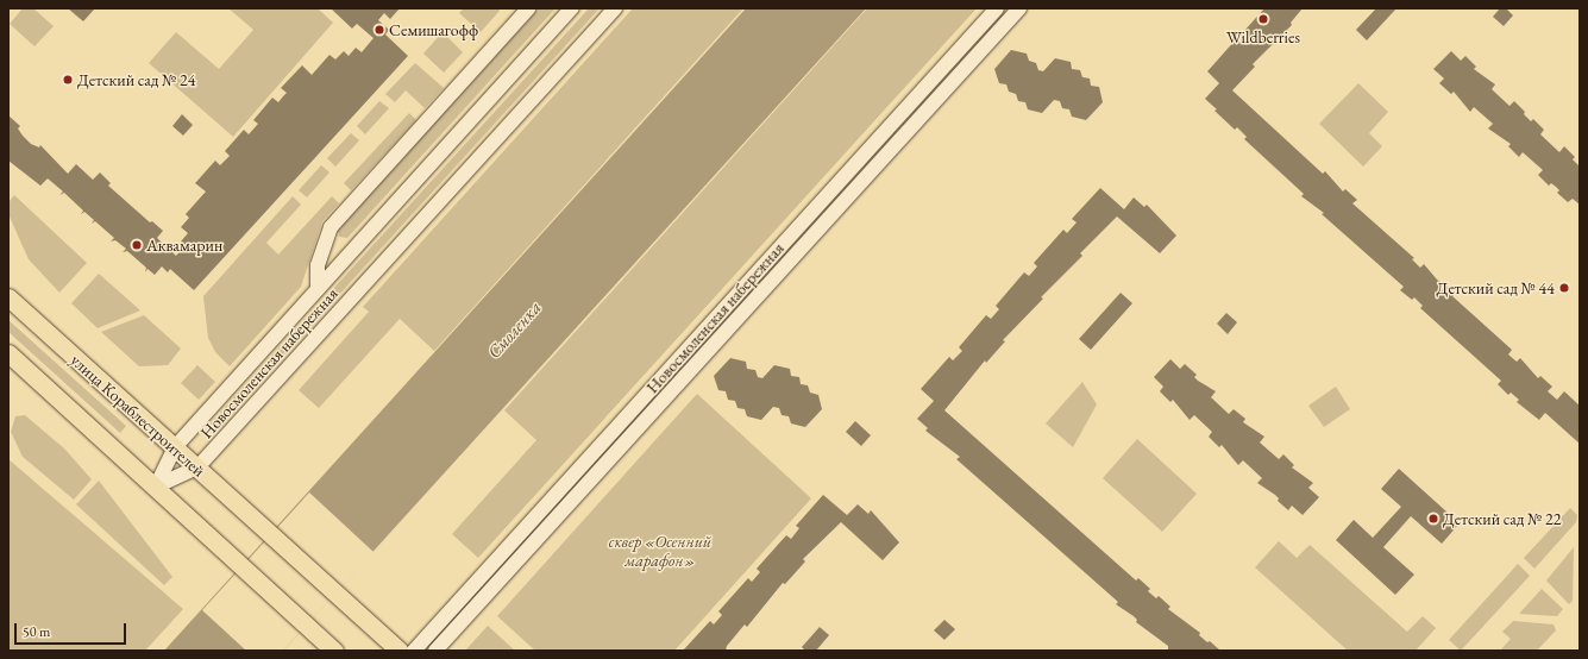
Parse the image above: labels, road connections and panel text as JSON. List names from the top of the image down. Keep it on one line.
{"streets":{"main road":["улица Кораблестроителей"],"street":["Новосмоленская набережная"]},"crossings":[["Новосмоленская набережная","улица Кораблестроителей"]],"water":["Смоленка"],"parks":["сквер «Осенний марафон»"],"places":["Wildberries","Семишагофф","Детский сад № 24","Аквамарин","Детский сад № 44","Детский сад № 22"],"scale_bar":"50 m"}
